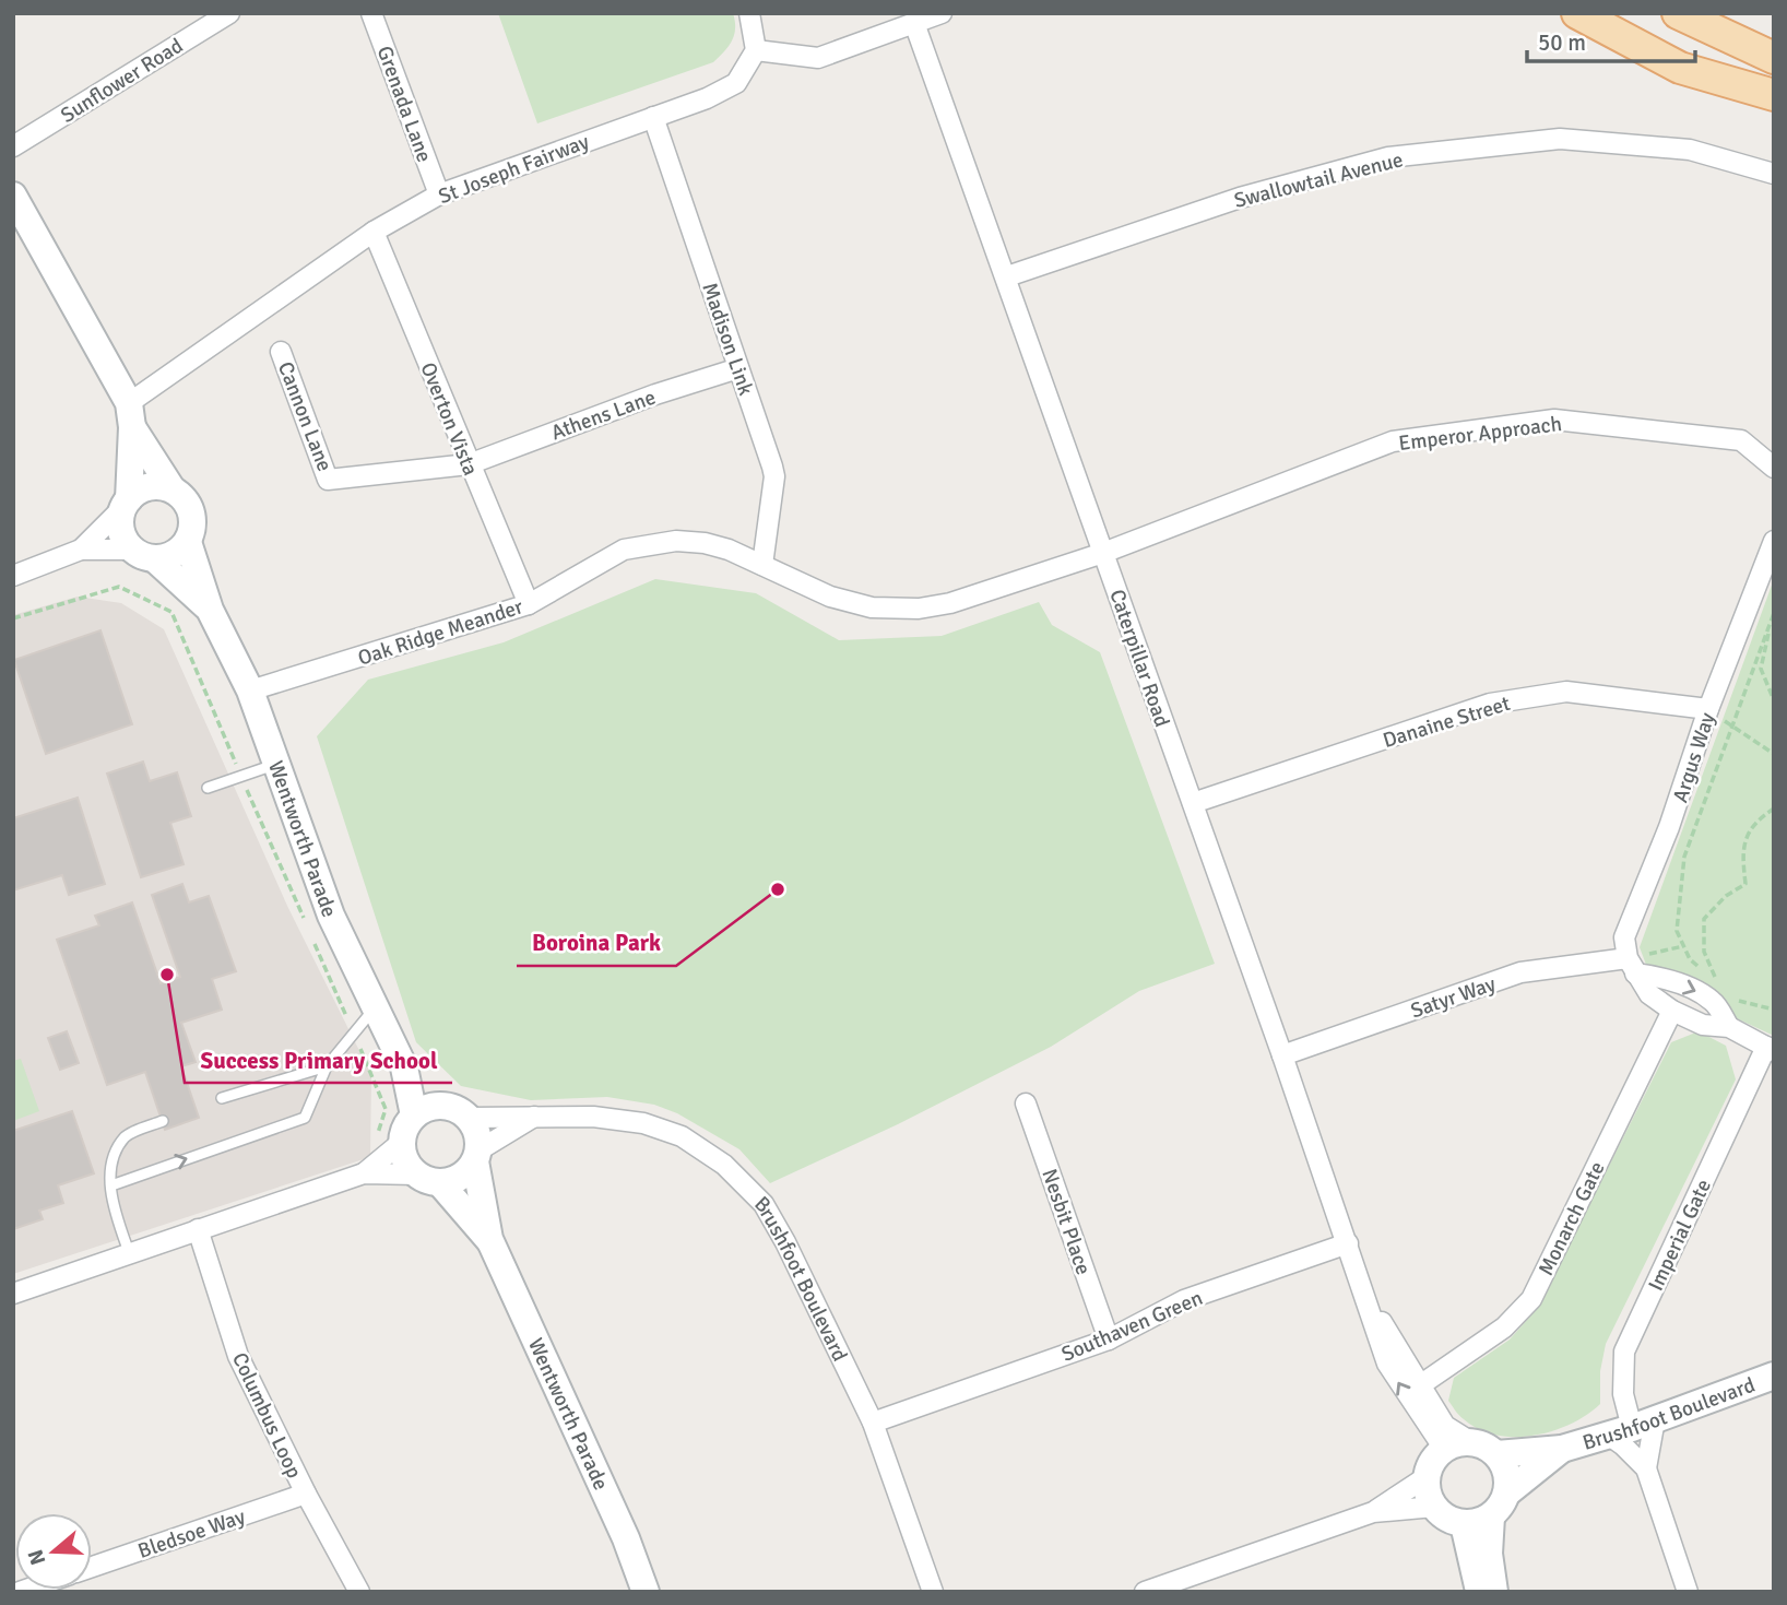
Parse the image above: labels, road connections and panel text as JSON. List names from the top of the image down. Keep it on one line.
{"streets":{"street":["Sunflower Road","Grenada Lane","St Joseph Fairway","Swallowtail Avenue","Madison Link","Athens Lane","Cannon Lane","Overton Vista","Emperor Approach","Oak Ridge Meander","Caterpillar Road","Danaine Street","Argus Way","Wentworth Parade","Satyr Way","Monarch Gate","Nesbit Place","Imperial Gate","Brushfoot Boulevard","Southaven Green","Columbus Loop","Bledsoe Way"]},"crossings":[["Grenada Lane","St Joseph Fairway"],["St Joseph Fairway","Madison Link"],["St Joseph Fairway","Overton Vista"],["Swallowtail Avenue","Caterpillar Road"],["Madison Link","Athens Lane"],["Madison Link","Oak Ridge Meander"],["Athens Lane","Cannon Lane"],["Athens Lane","Overton Vista"],["Cannon Lane","Overton Vista"],["Overton Vista","Oak Ridge Meander"],["Emperor Approach","Oak Ridge Meander"],["Emperor Approach","Caterpillar Road"],["Oak Ridge Meander","Caterpillar Road"],["Oak Ridge Meander","Wentworth Parade"],["Caterpillar Road","Danaine Street"],["Caterpillar Road","Satyr Way"],["Caterpillar Road","Monarch Gate"],["Caterpillar Road","Brushfoot Boulevard"],["Caterpillar Road","Southaven Green"],["Danaine Street","Argus Way"],["Argus Way","Satyr Way"],["Wentworth Parade","Brushfoot Boulevard"],["Nesbit Place","Southaven Green"],["Imperial Gate","Brushfoot Boulevard"],["Brushfoot Boulevard","Southaven Green"],["Columbus Loop","Bledsoe Way"]],"places":["Boroina Park","Success Primary School"],"scale_bar":"50 m","north":"left"}
